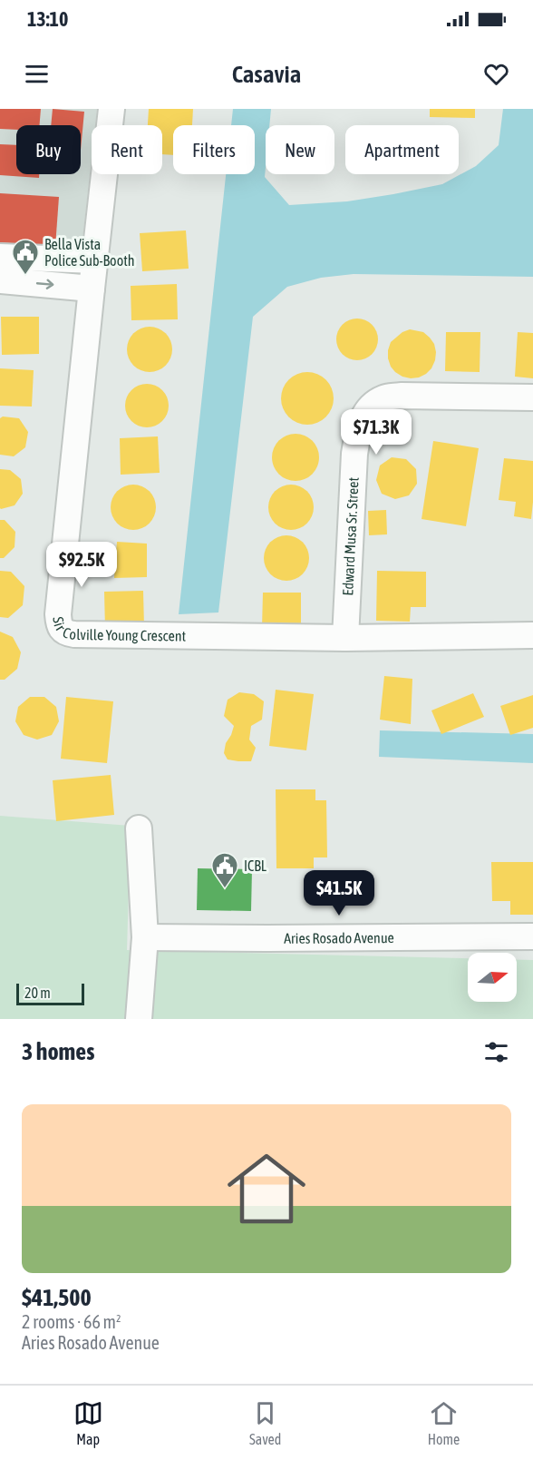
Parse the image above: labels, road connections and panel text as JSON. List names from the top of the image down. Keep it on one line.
{"streets":{"street":["Edward Musa Sr. Street","Sir Colville Young Crescent","Aries Rosado Avenue"]},"crossings":[["Edward Musa Sr. Street","Sir Colville Young Crescent"]],"places":{"public building":["Bella Vista Police Sub-Booth","ICBL"]},"scale_bar":"20 m","north":"right","page":{"status":"13:10","header":"Casavia","chip":["Buy","Rent","Filters","New","Apartment"],"price":["$71.3K","$92.5K","$41.5K"],"scale":"20 m","heading":"3 homes","list":[{"name":"$41,500","note":"2 rooms · 66 m² · Aries Rosado Avenue"}],"tabs":["Map","Saved","Home"]}}
